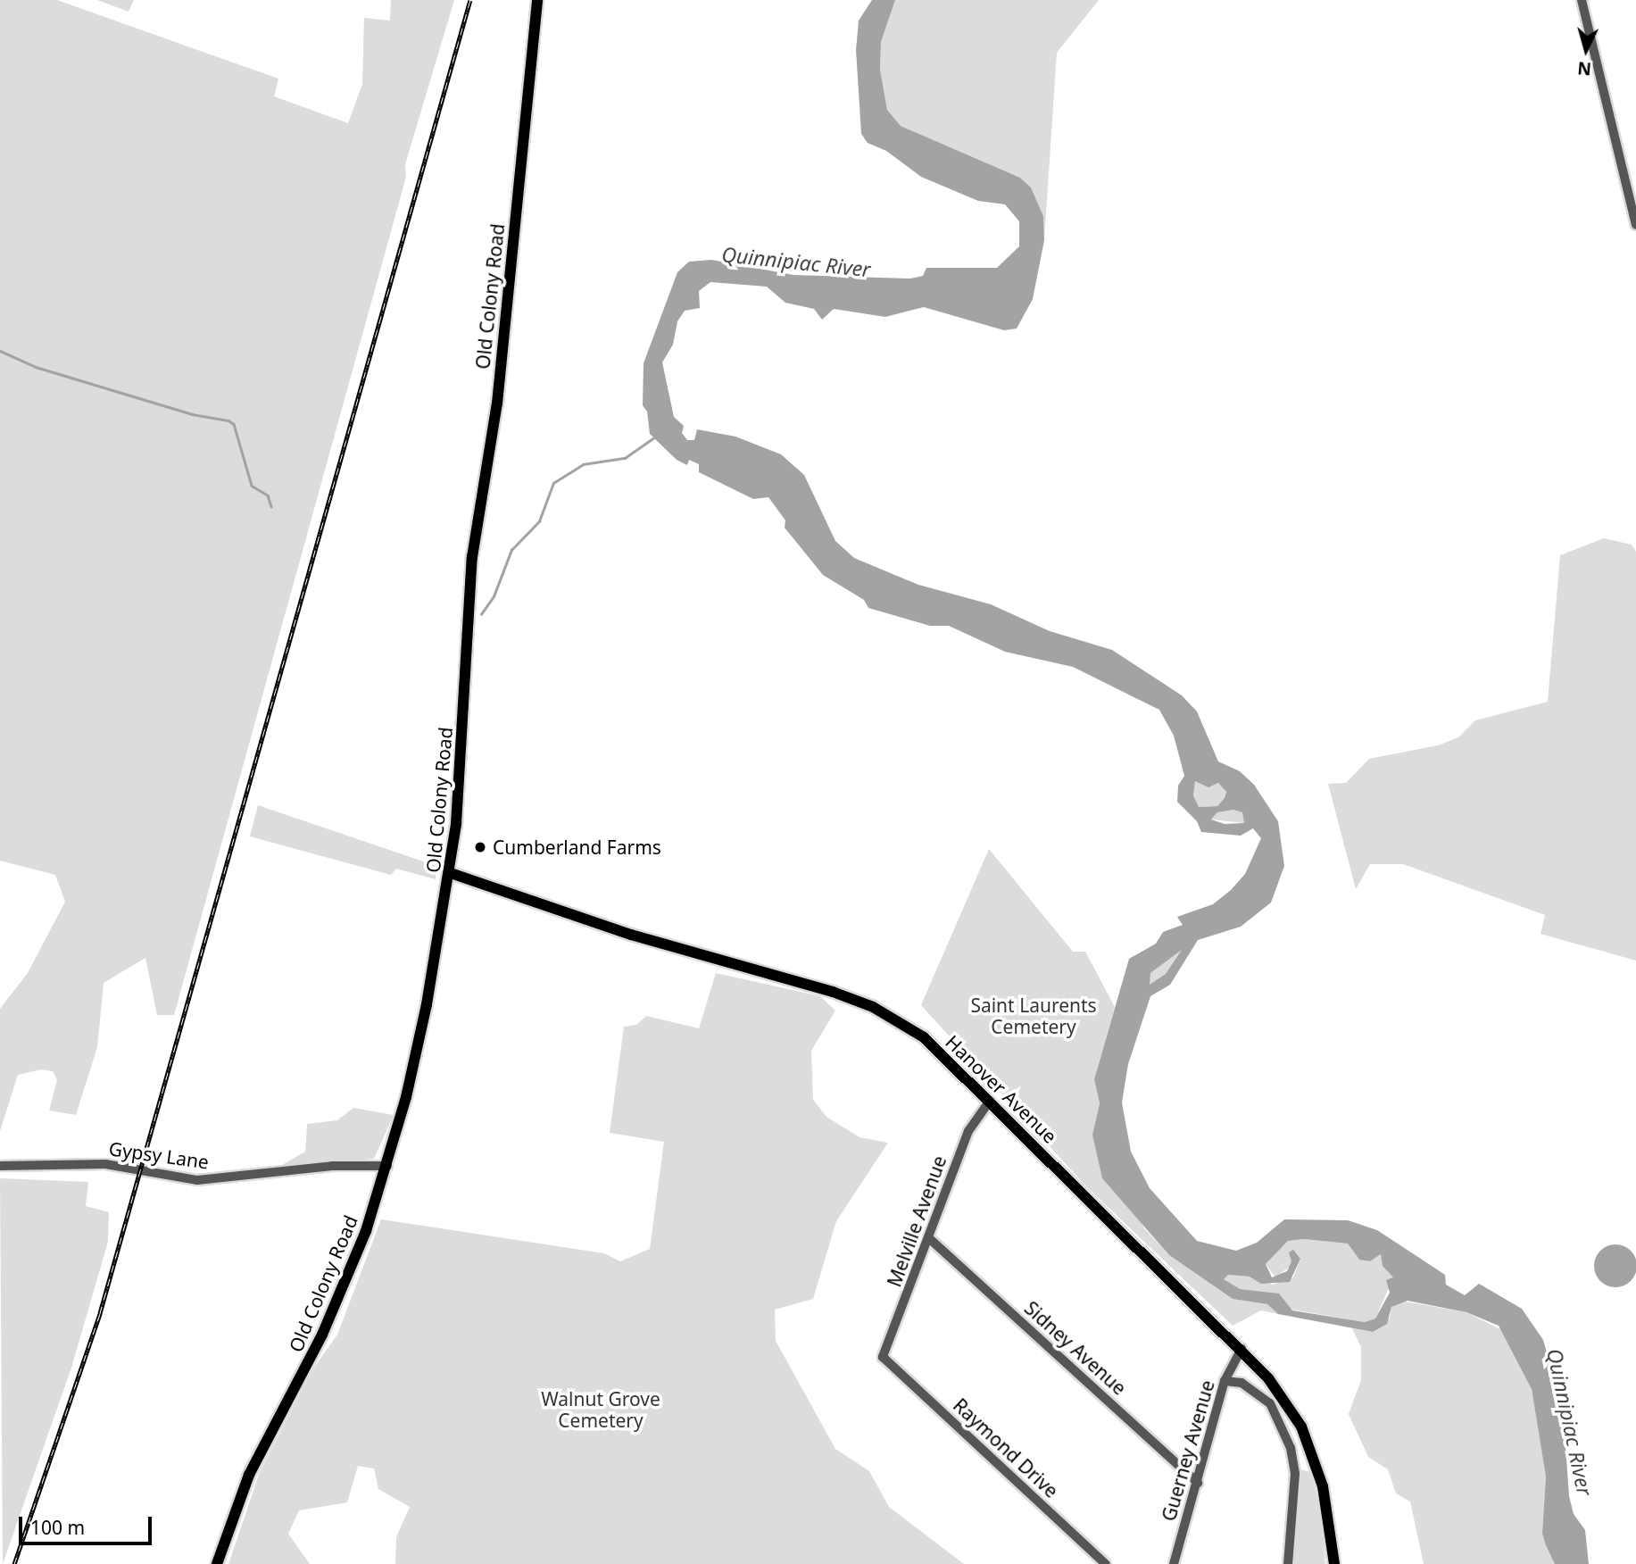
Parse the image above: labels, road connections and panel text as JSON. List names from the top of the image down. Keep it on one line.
{"streets":{"main road":["Old Colony Road","Hanover Avenue"],"street":["Gypsy Lane","Melville Avenue","Sidney Avenue","Raymond Drive","Guerney Avenue"]},"crossings":[["Old Colony Road","Hanover Avenue"],["Old Colony Road","Gypsy Lane"],["Hanover Avenue","Melville Avenue"],["Hanover Avenue","Guerney Avenue"],["Melville Avenue","Sidney Avenue"],["Melville Avenue","Raymond Drive"],["Sidney Avenue","Guerney Avenue"]],"water":["Quinnipiac River"],"parks":["Saint Laurents Cemetery","Walnut Grove Cemetery"],"places":["Cumberland Farms"],"scale_bar":"100 m","north":"bottom"}
